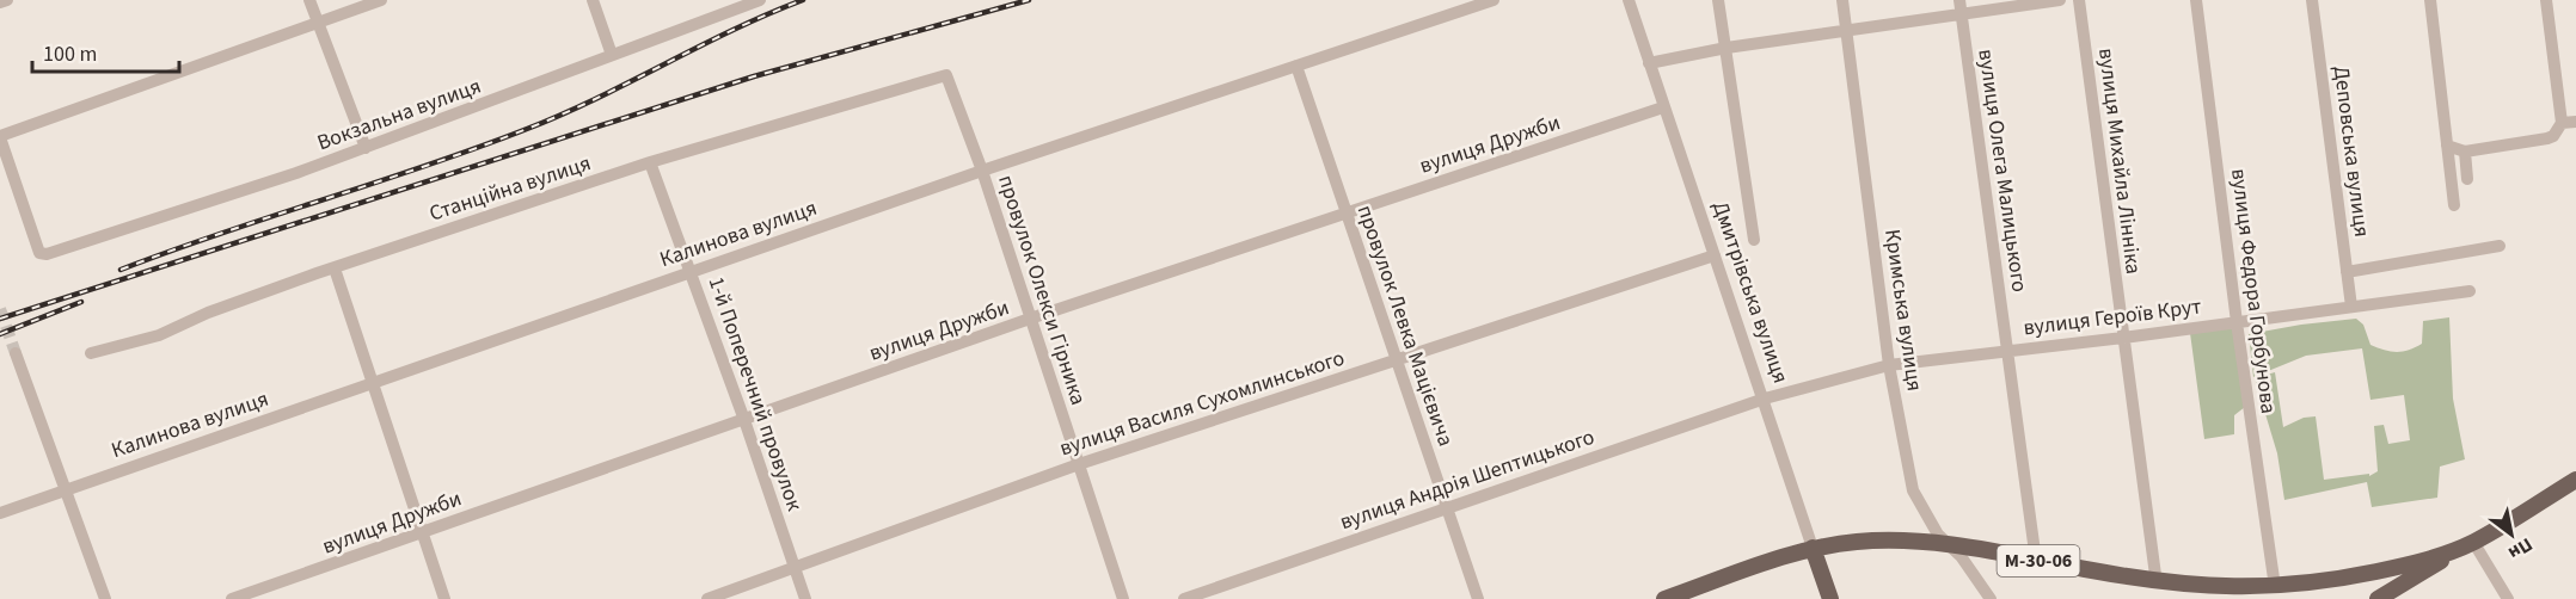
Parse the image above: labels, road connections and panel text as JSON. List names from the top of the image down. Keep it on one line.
{"streets":{"main road":["Дмитрівська вулиця","М-30-06"],"street":["Вокзальна вулиця","вулиця Дружби","Деповська вулиця","вулиця Михайла Лінніка","вулиця Олега Малицького","Станційна вулиця","Калинова вулиця","провулок Олекси Гірника","вулиця Федора Горбунова","Кримська вулиця","вулиця Героїв Крут","провулок Левка Мацієвича","1-й Поперечний провулок","вулиця Василя Сухомлинського","вулиця Андрія Шептицького"]},"crossings":[["вулиця Дружби","провулок Олекси Гірника"],["вулиця Дружби","Дмитрівська вулиця"],["вулиця Дружби","провулок Левка Мацієвича"],["вулиця Дружби","1-й Поперечний провулок"],["Деповська вулиця","вулиця Героїв Крут"],["вулиця Михайла Лінніка","вулиця Героїв Крут"],["вулиця Михайла Лінніка","М-30-06"],["вулиця Олега Малицького","вулиця Героїв Крут"],["вулиця Олега Малицького","М-30-06"],["Станційна вулиця","провулок Олекси Гірника"],["Станційна вулиця","1-й Поперечний провулок"],["Калинова вулиця","провулок Олекси Гірника"],["Калинова вулиця","провулок Левка Мацієвича"],["Калинова вулиця","1-й Поперечний провулок"],["провулок Олекси Гірника","вулиця Василя Сухомлинського"],["вулиця Федора Горбунова","вулиця Героїв Крут"],["вулиця Федора Горбунова","М-30-06"],["Дмитрівська вулиця","вулиця Героїв Крут"],["Дмитрівська вулиця","вулиця Василя Сухомлинського"],["Дмитрівська вулиця","вулиця Андрія Шептицького"],["Дмитрівська вулиця","М-30-06"],["Кримська вулиця","вулиця Героїв Крут"],["Кримська вулиця","М-30-06"],["вулиця Героїв Крут","вулиця Андрія Шептицького"],["провулок Левка Мацієвича","вулиця Василя Сухомлинського"],["провулок Левка Мацієвича","вулиця Андрія Шептицького"],["1-й Поперечний провулок","вулиця Василя Сухомлинського"]],"scale_bar":"100 m","north":"bottom right"}
